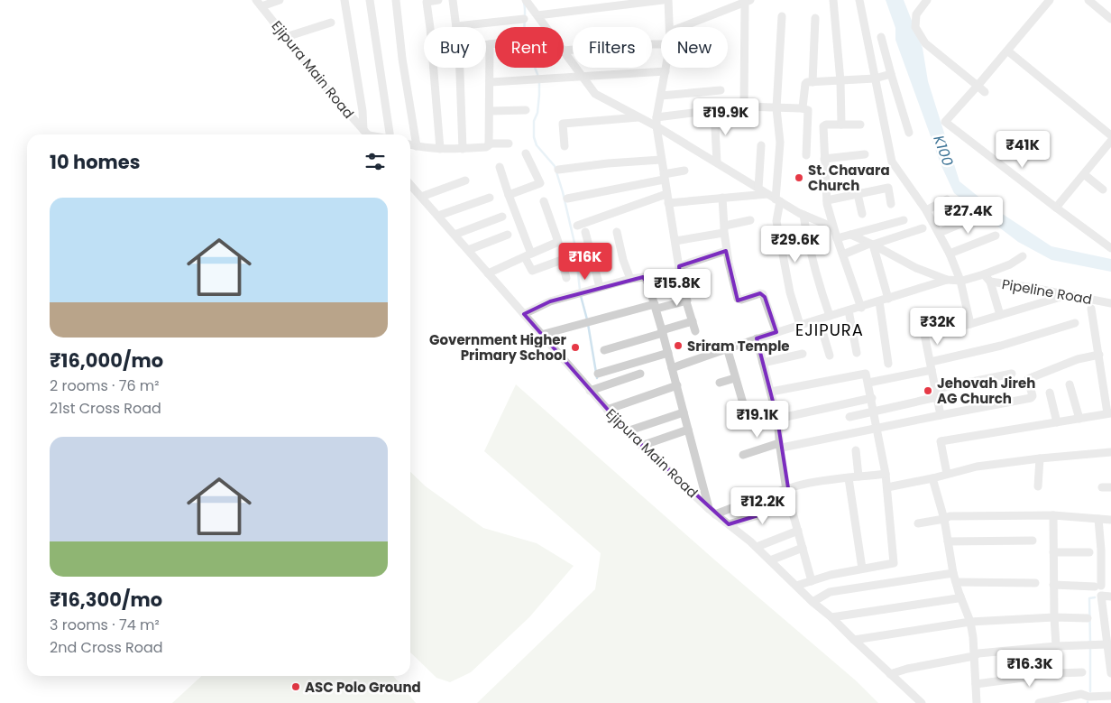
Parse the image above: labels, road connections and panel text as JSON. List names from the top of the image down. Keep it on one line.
{"streets":{"street":["Ejipura Main Road","Pipeline Road"]},"districts":["EJIPURA"],"water":["K100"],"places":["St. Chavara Church","Sriram Temple","Government Higher Primary School","Jehovah Jireh AG Church","ASC Polo Ground"],"page":{"chip":["Buy","Rent","Filters","New"],"price":["₹19.9K","₹41K","₹27.4K","₹29.6K","₹16K","₹15.8K","₹32K","₹19.1K","₹12.2K","₹16.3K"],"heading":"10 homes","list":[{"name":"₹16,000/mo","note":"2 rooms · 76 m² · 21st Cross Road"},{"name":"₹16,300/mo","note":"3 rooms · 74 m² · 2nd Cross Road"}]}}
